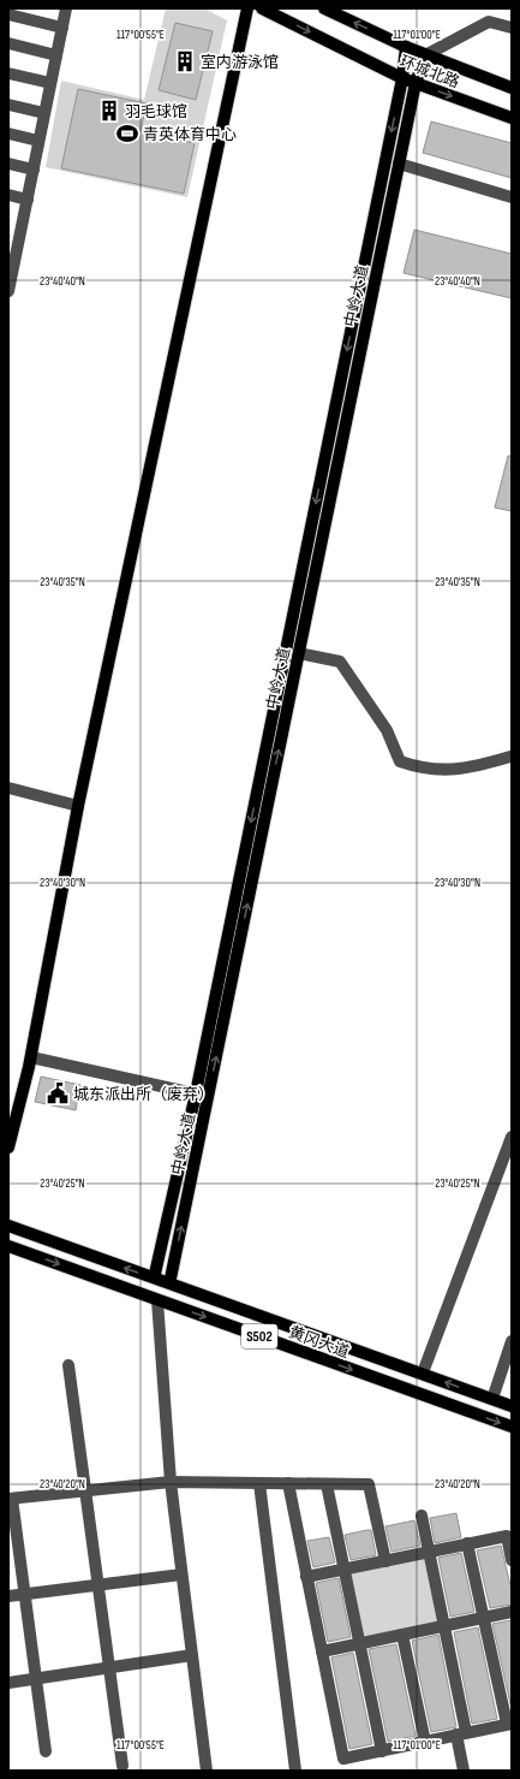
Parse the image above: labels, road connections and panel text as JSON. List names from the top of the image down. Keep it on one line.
{"streets":{"main road":["环城北路","中岭大道","S502","黄冈大道"]},"crossings":[["环城北路","中岭大道"]],"places":{"building":["室内游泳馆","羽毛球馆"],"sports":["青英体育中心"],"public building":["城东派出所（废弃）"]},"coordinates":["117°00'55\"E","117°01'00\"E","23°40'40\"N","23°40'35\"N","23°40'30\"N","23°40'25\"N","23°40'20\"N"]}
